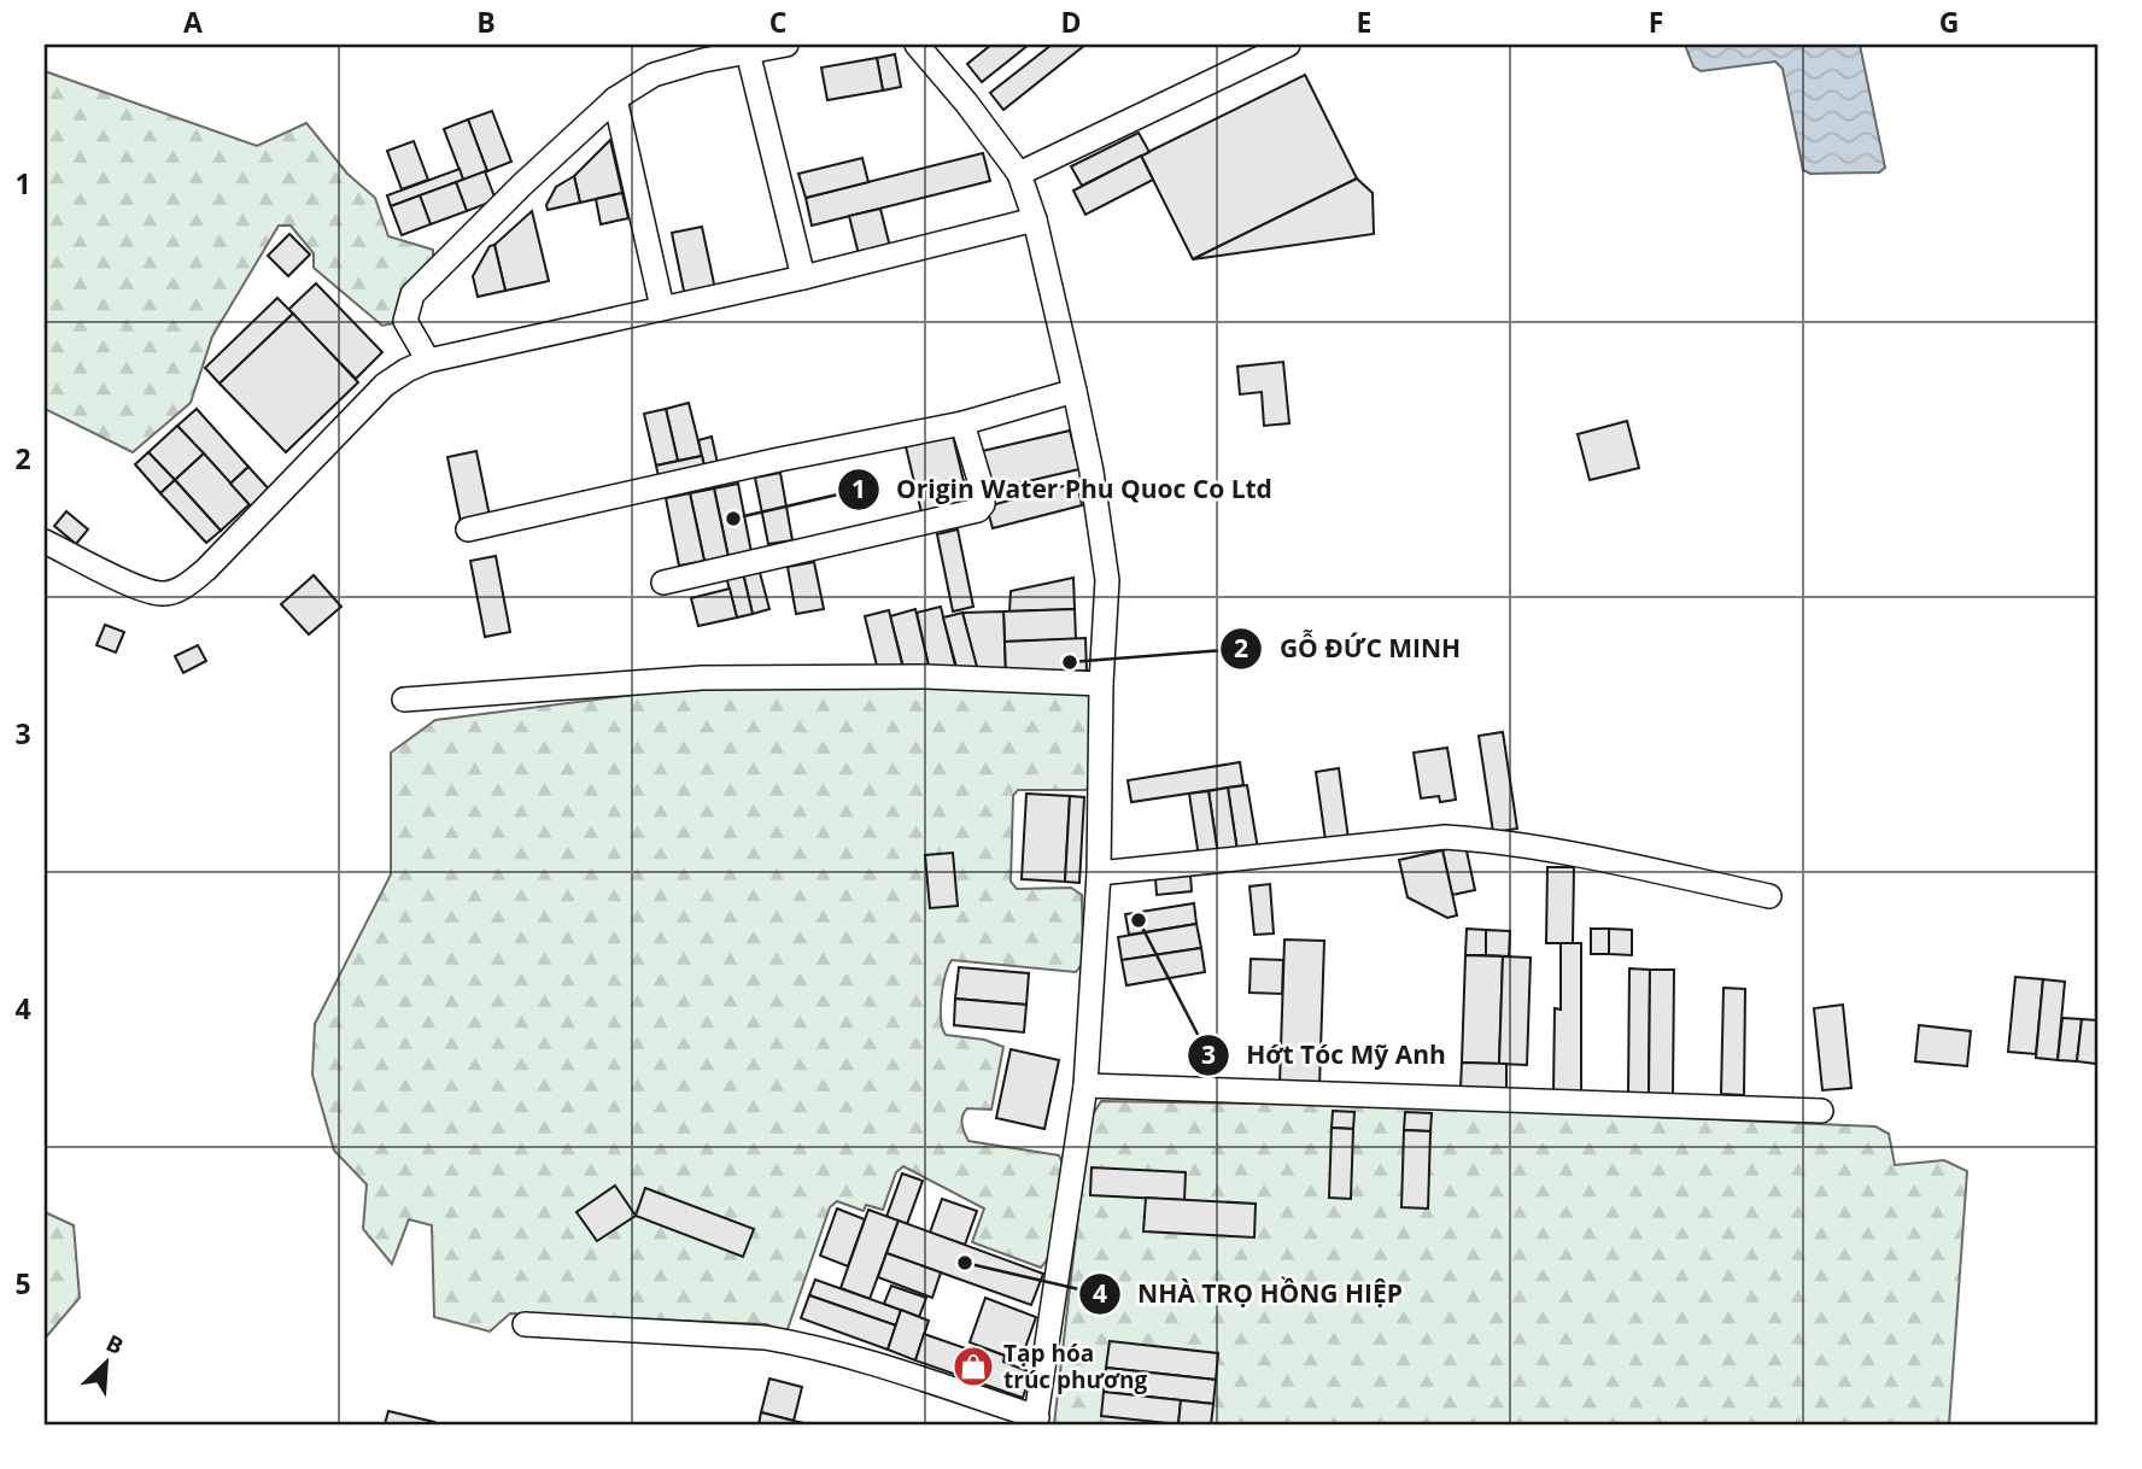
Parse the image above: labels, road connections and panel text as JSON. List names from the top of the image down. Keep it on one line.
{"places":{"other":["Origin Water Phu Quoc Co Ltd","GỖ ĐỨC MINH","Hớt Tóc Mỹ Anh","NHÀ TRỌ HỒNG HIỆP"],"shop":["Tạp hóa trúc phương"]},"north":"top right","grid":{"columns":["A","B","C","D","E","F","G"],"rows":["1","2","3","4","5"]}}
